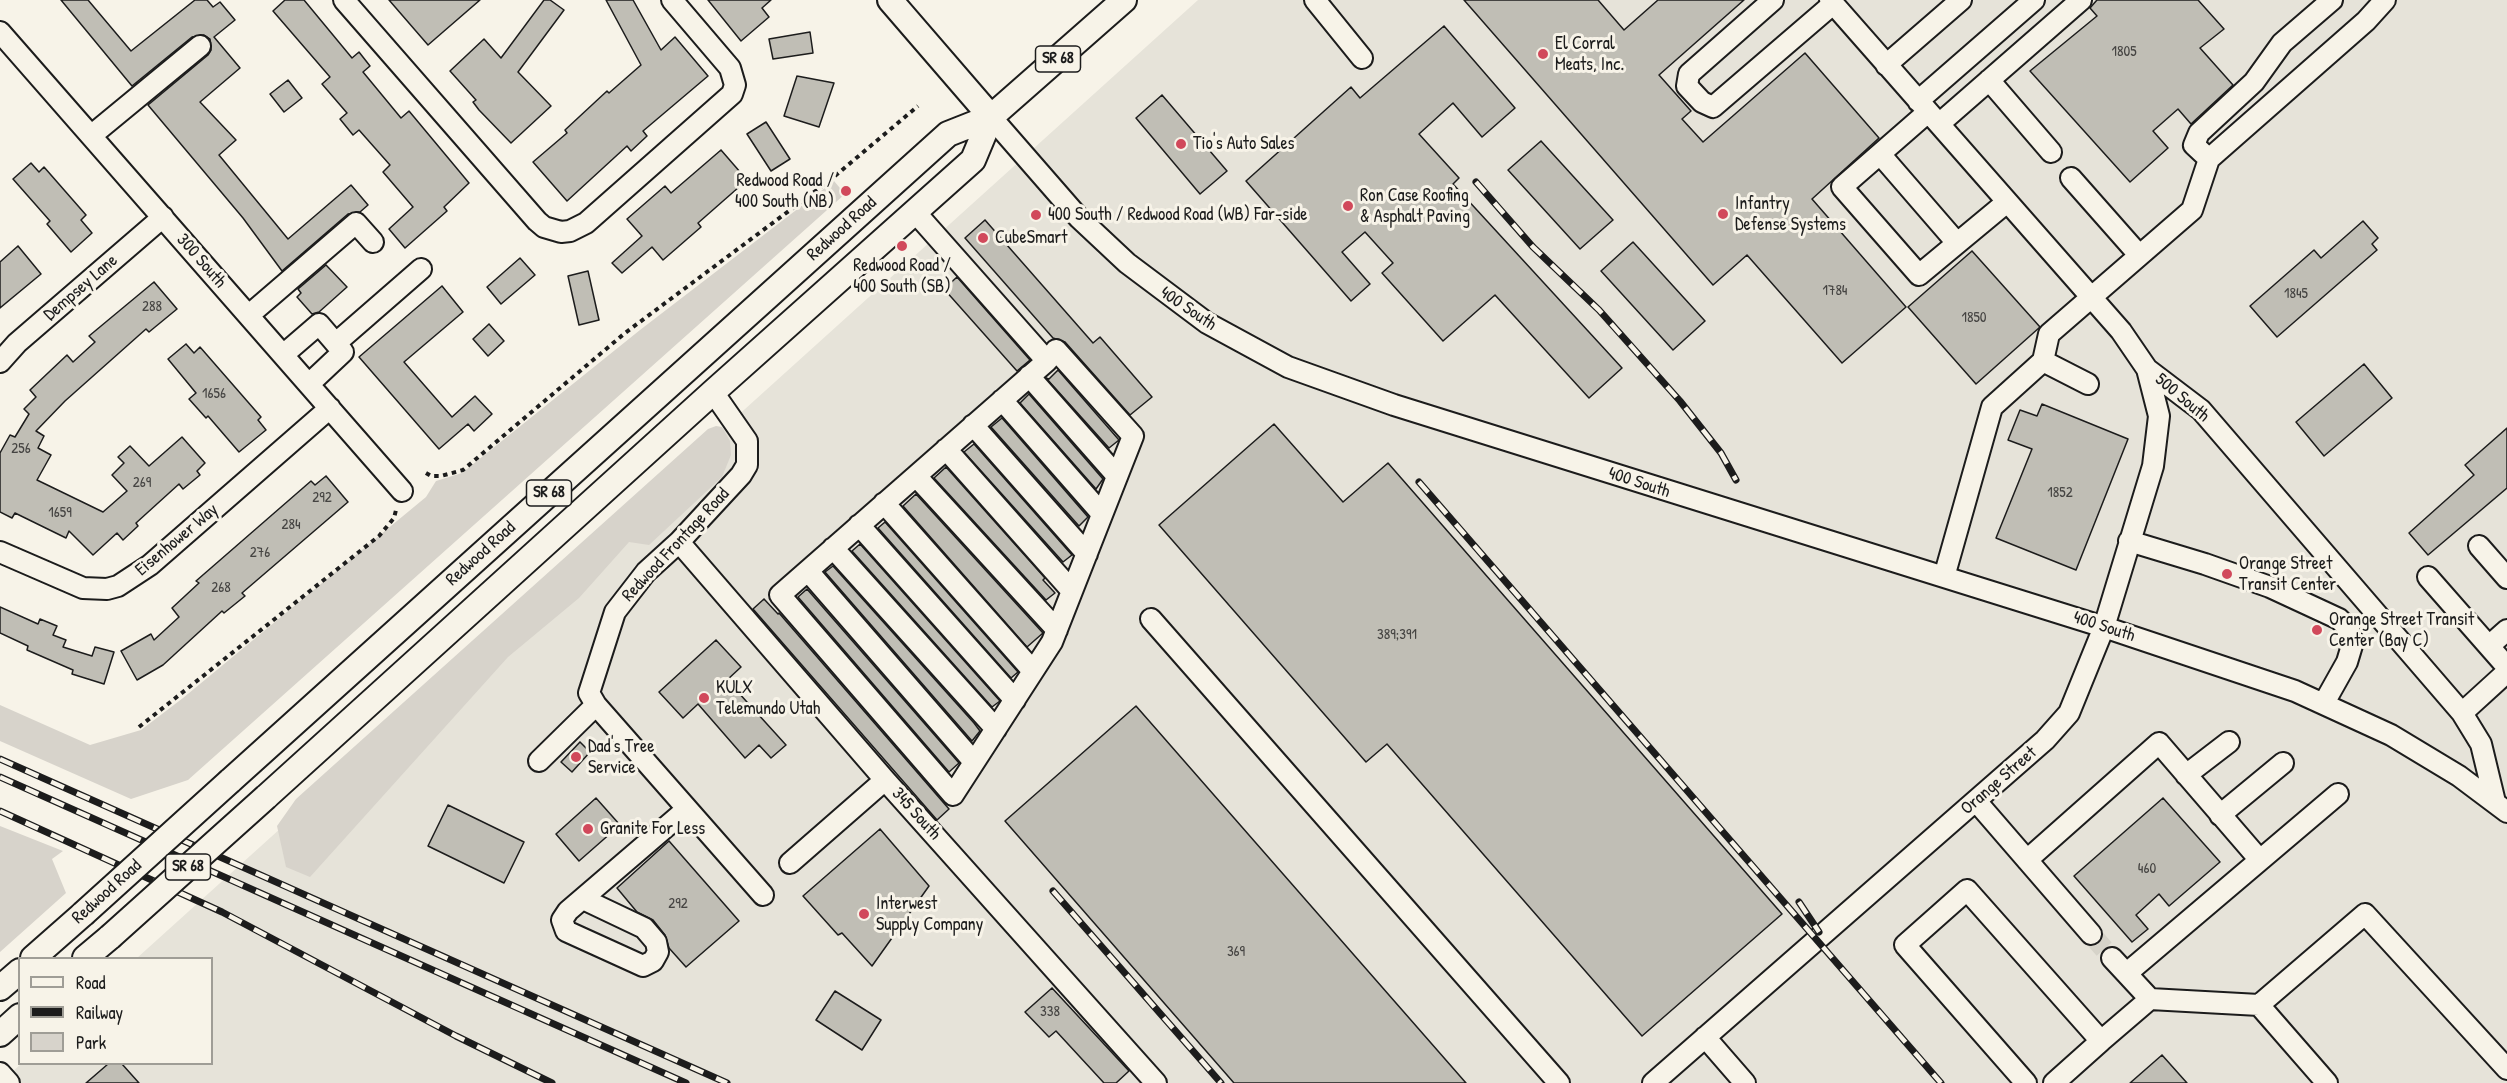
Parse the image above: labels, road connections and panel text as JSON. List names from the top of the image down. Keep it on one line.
{"streets":{"main road":["SR 68","Redwood Road","400 South"],"street":["300 South","Dempsey Lane","500 South","Eisenhower Way","Redwood Frontage Road","Orange Street","345 South"]},"crossings":[["Redwood Road","400 South"],["Redwood Road","Redwood Frontage Road"],["300 South","Dempsey Lane"],["300 South","Eisenhower Way"],["400 South","500 South"],["400 South","Orange Street"],["500 South","Orange Street"],["Redwood Frontage Road","345 South"]],"places":["El Corral Meats, Inc.","Tio's Auto Sales","Redwood Road / 400 South (NB)","Ron Case Roofing & Asphalt Paving","Infantry Defense Systems","400 South / Redwood Road (WB) Far-side","CubeSmart","Redwood Road / 400 South (SB)","Orange Street Transit Center","Orange Street Transit Center (Bay C)","KULX Telemundo Utah","Dad's Tree Service","Granite For Less","Interwest Supply Company"],"house_numbers":["1805","1784","1845","288","1850","1656","256","269","1852","292","1659","284","276","268","389;391","460","292","369","338"],"legend":["Road","Railway","Park"]}
